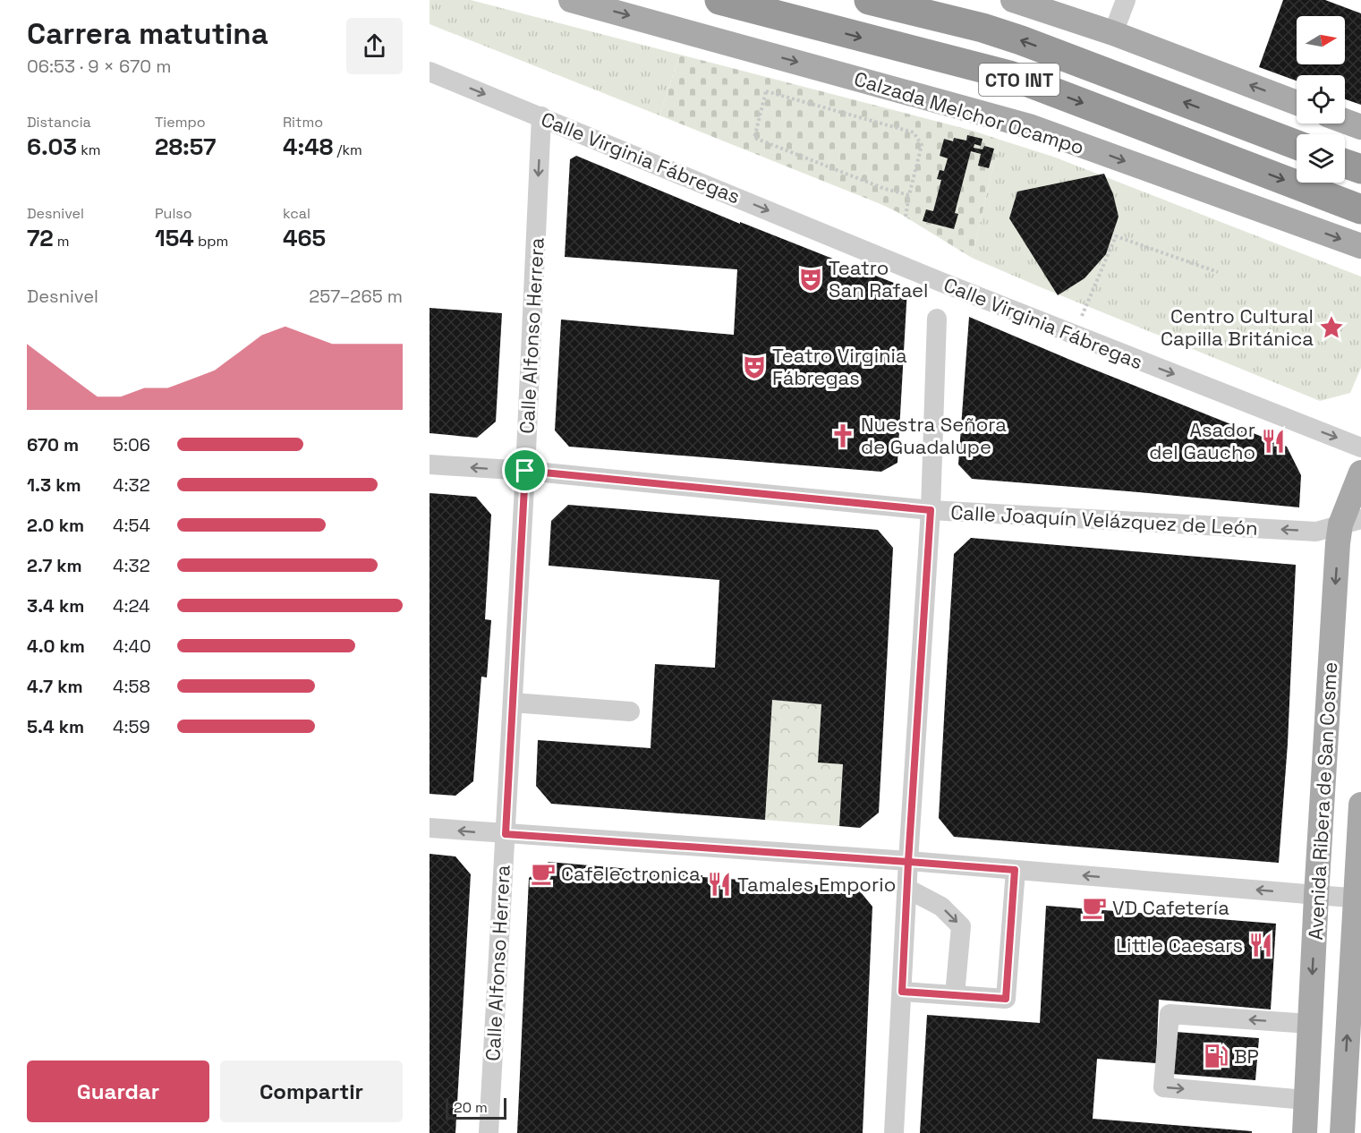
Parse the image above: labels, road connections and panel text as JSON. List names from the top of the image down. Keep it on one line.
{"streets":{"highway":["CTO INT"],"main road":["Calzada Melchor Ocampo","Avenida Ribera de San Cosme"],"street":["Calle Virginia Fábregas","Calle Alfonso Herrera","Calle Joaquín Velázquez de León"]},"crossings":[["Calle Virginia Fábregas","Calle Alfonso Herrera"],["Calle Alfonso Herrera","Calle Joaquín Velázquez de León"],["Calle Joaquín Velázquez de León","Avenida Ribera de San Cosme"]],"one_way":["Calle Virginia Fábregas","Calle Joaquín Velázquez de León"],"places":{"theatre":["Teatro San Rafael","Teatro Virginia Fábregas"],"place":["Centro Cultural Capilla Británica"],"church":["Nuestra Señora de Guadalupe"],"restaurant":["Asador del Gaucho","Tamales Emporio","Little Caesars"],"cafe":["Cafelectronica","VD Cafetería"],"fuel station":["BP"]},"scale_bar":"20 m","north":"right","page":{"heading":["Carrera matutina","06:53 · 9 × 670 m"],"stats":[["Distancia","6.03 km"],["Tiempo","28:57"],["Ritmo","4:48 /km"],["Desnivel","72 m"],["Pulso","154 bpm"],["kcal","465"]],"chart":["Desnivel","257–265 m"],"list":[{"name":"670 m","note":"5:06"},{"name":"1.3 km","note":"4:32"},{"name":"2.0 km","note":"4:54"},{"name":"2.7 km","note":"4:32"},{"name":"3.4 km","note":"4:24"},{"name":"4.0 km","note":"4:40"},{"name":"4.7 km","note":"4:58"},{"name":"5.4 km","note":"4:59"}],"buttons":["Guardar","Compartir"],"scale":"20 m"}}
